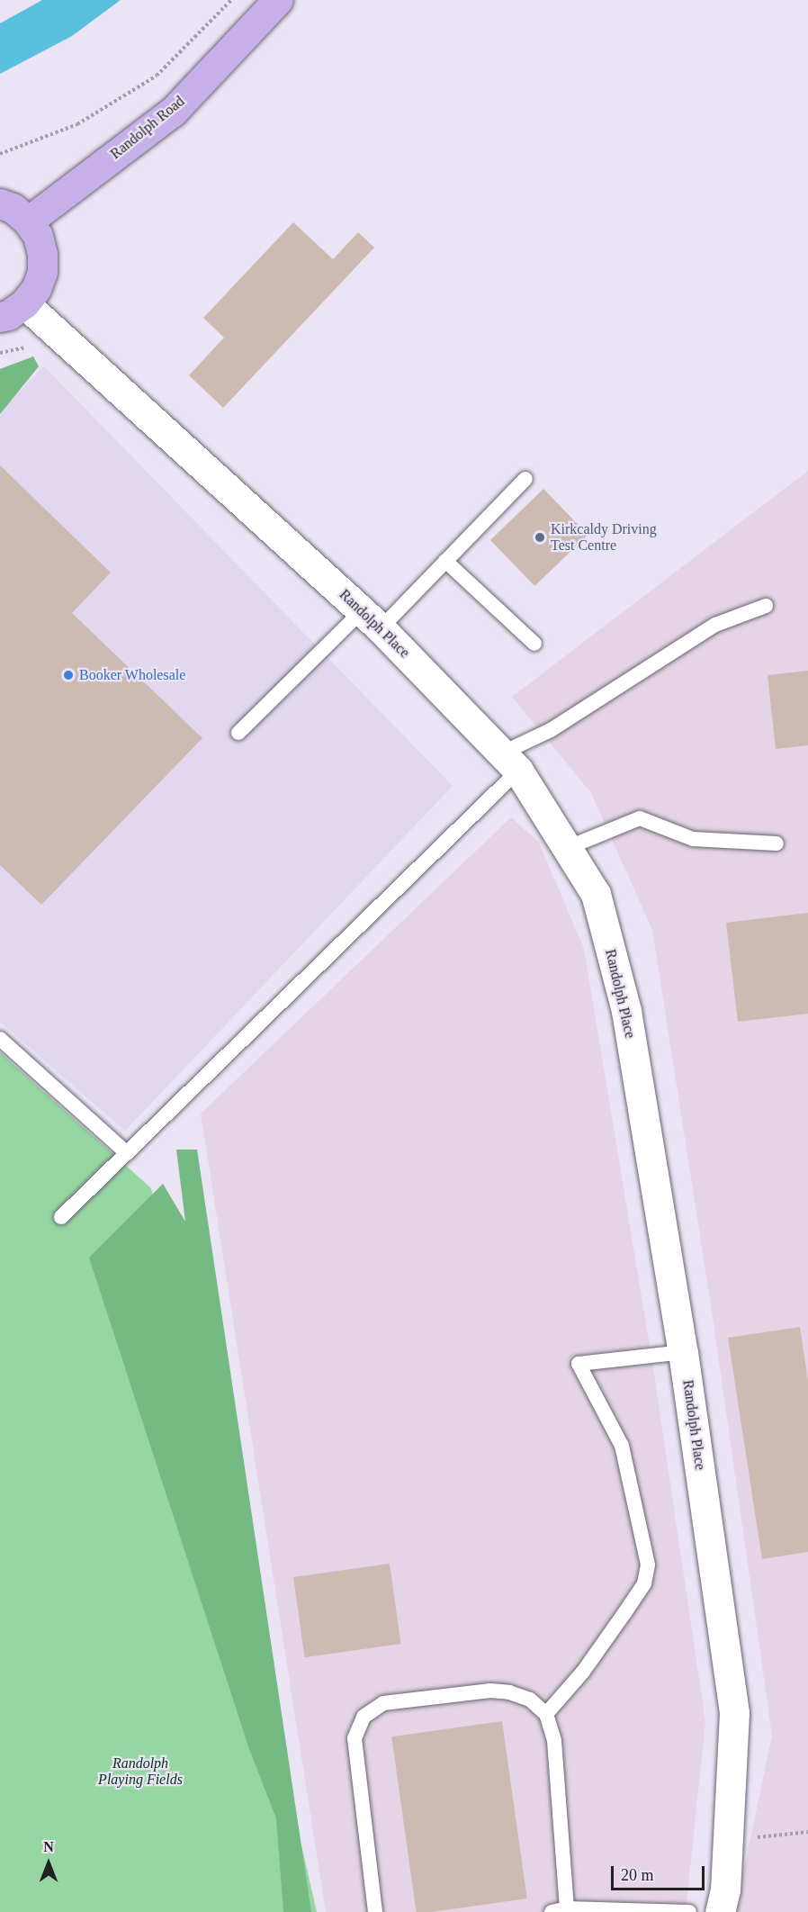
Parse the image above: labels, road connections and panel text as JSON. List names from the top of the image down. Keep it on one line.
{"streets":{"main road":["Randolph Road"],"street":["Randolph Place"]},"parks":["Randolph Playing Fields"],"places":["Kirkcaldy Driving Test Centre","Booker Wholesale"],"scale_bar":"20 m","north":"top"}
